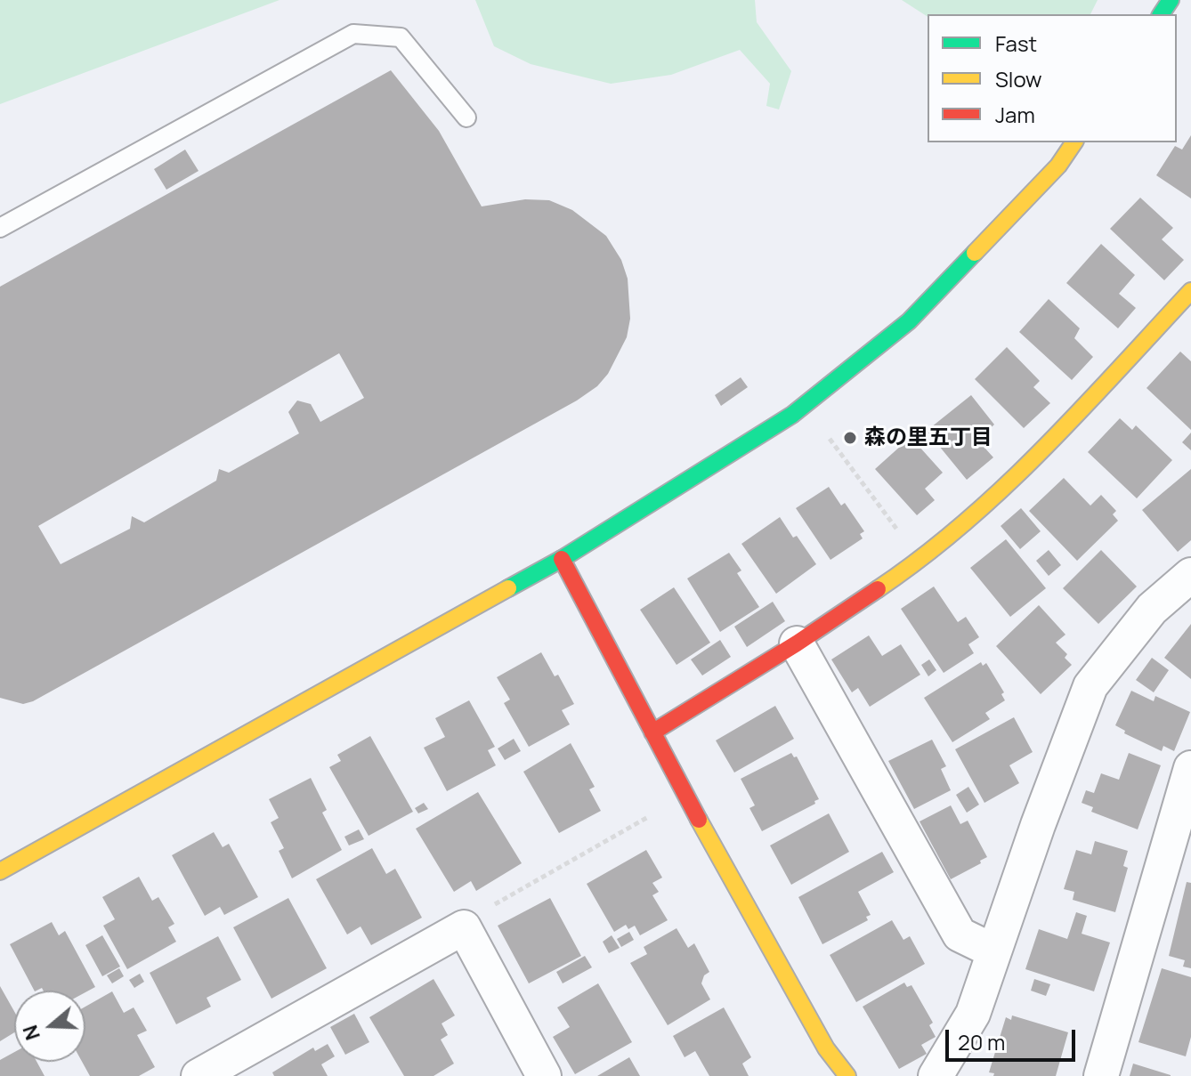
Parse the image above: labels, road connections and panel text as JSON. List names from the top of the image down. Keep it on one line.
{"places":["森の里五丁目"],"legend":["Fast","Slow","Jam"],"scale_bar":"20 m","north":"left"}
